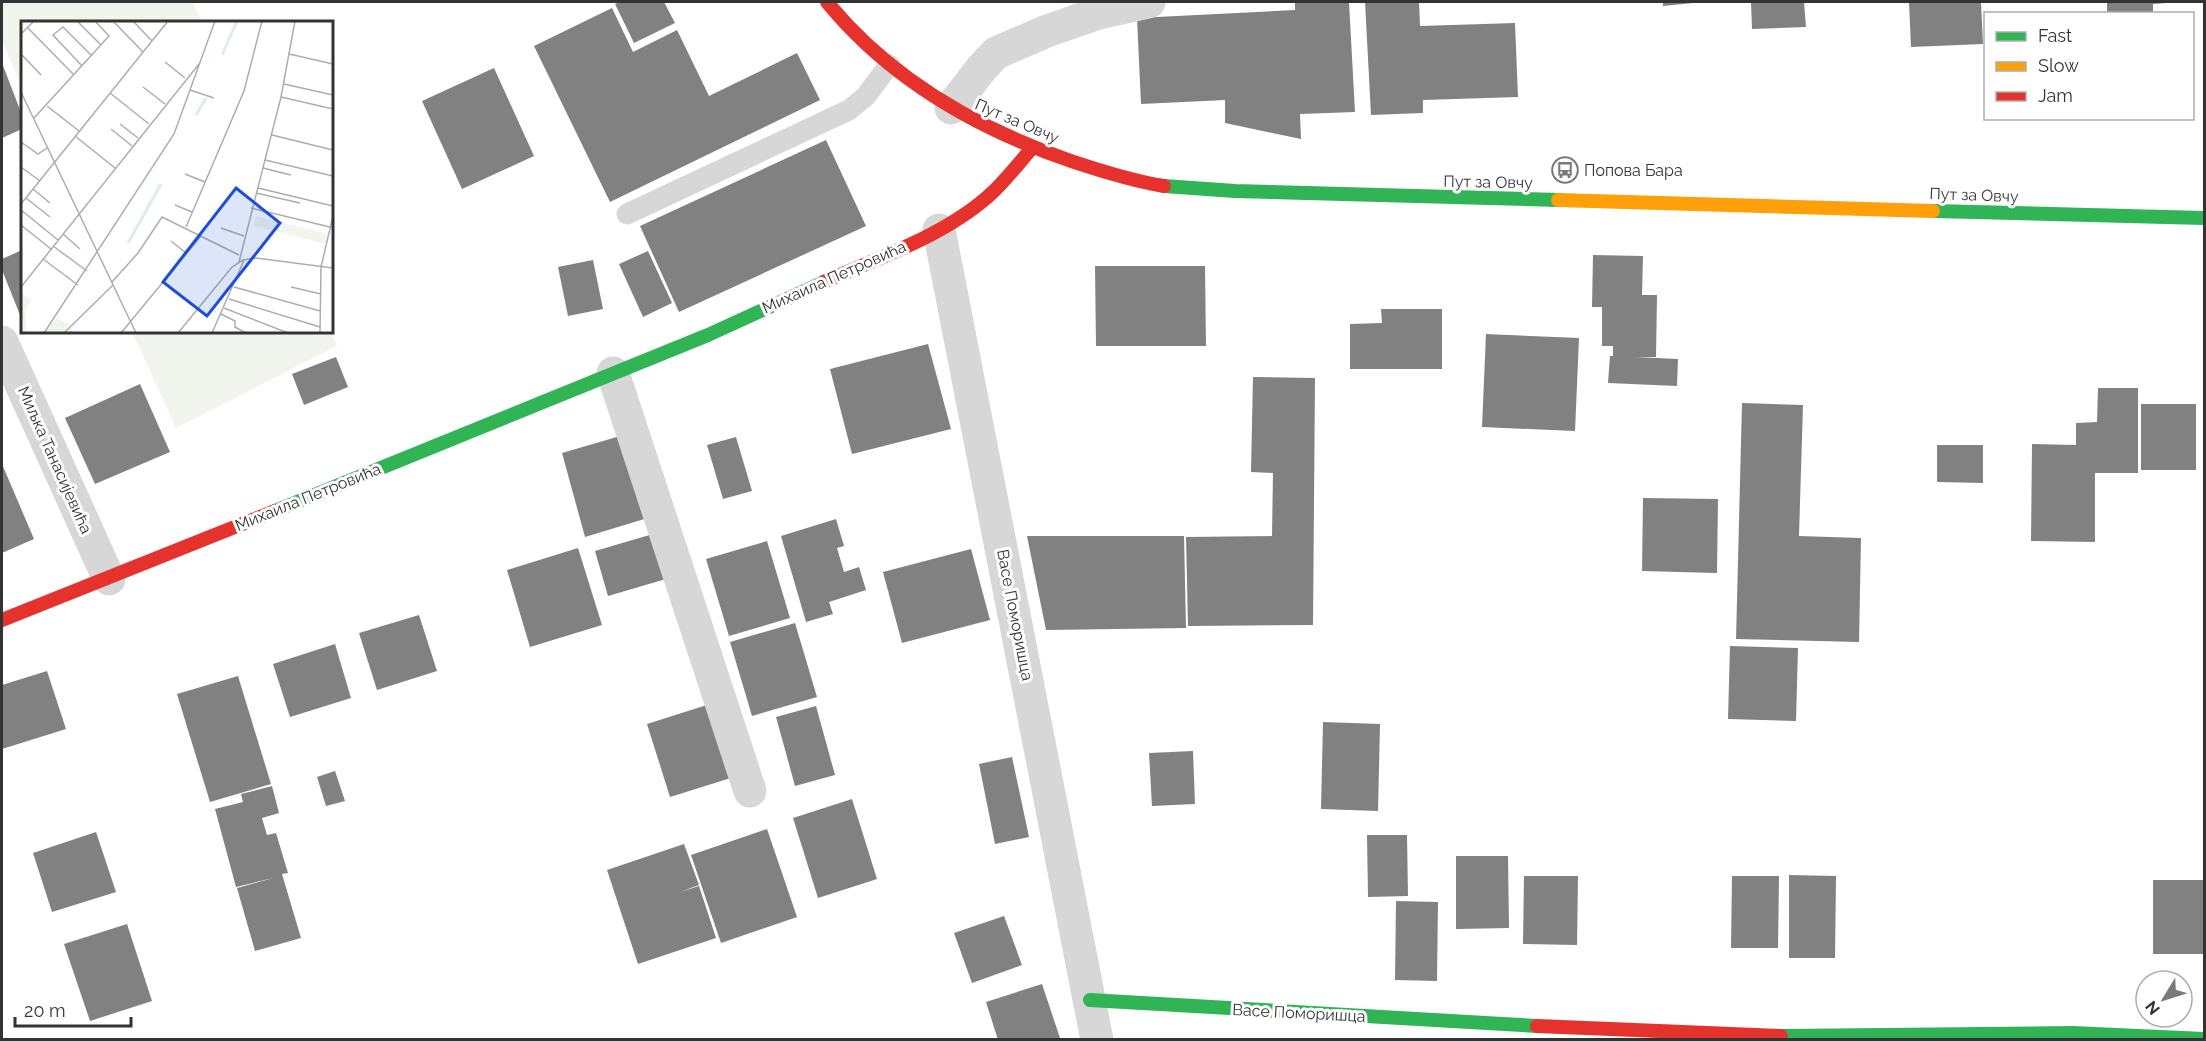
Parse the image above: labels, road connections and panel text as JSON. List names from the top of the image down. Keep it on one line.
{"streets":{"street":["Пут за Овчу","Михаила Петровића","Миљка Танасијевића","Васе Поморишца"]},"crossings":[["Пут за Овчу","Михаила Петровића"],["Михаила Петровића","Миљка Танасијевића"],["Михаила Петровића","Васе Поморишца"]],"places":{"bus stop":["Попова Бара"]},"legend":["Fast","Slow","Jam"],"scale_bar":"20 m","north":"bottom left"}
